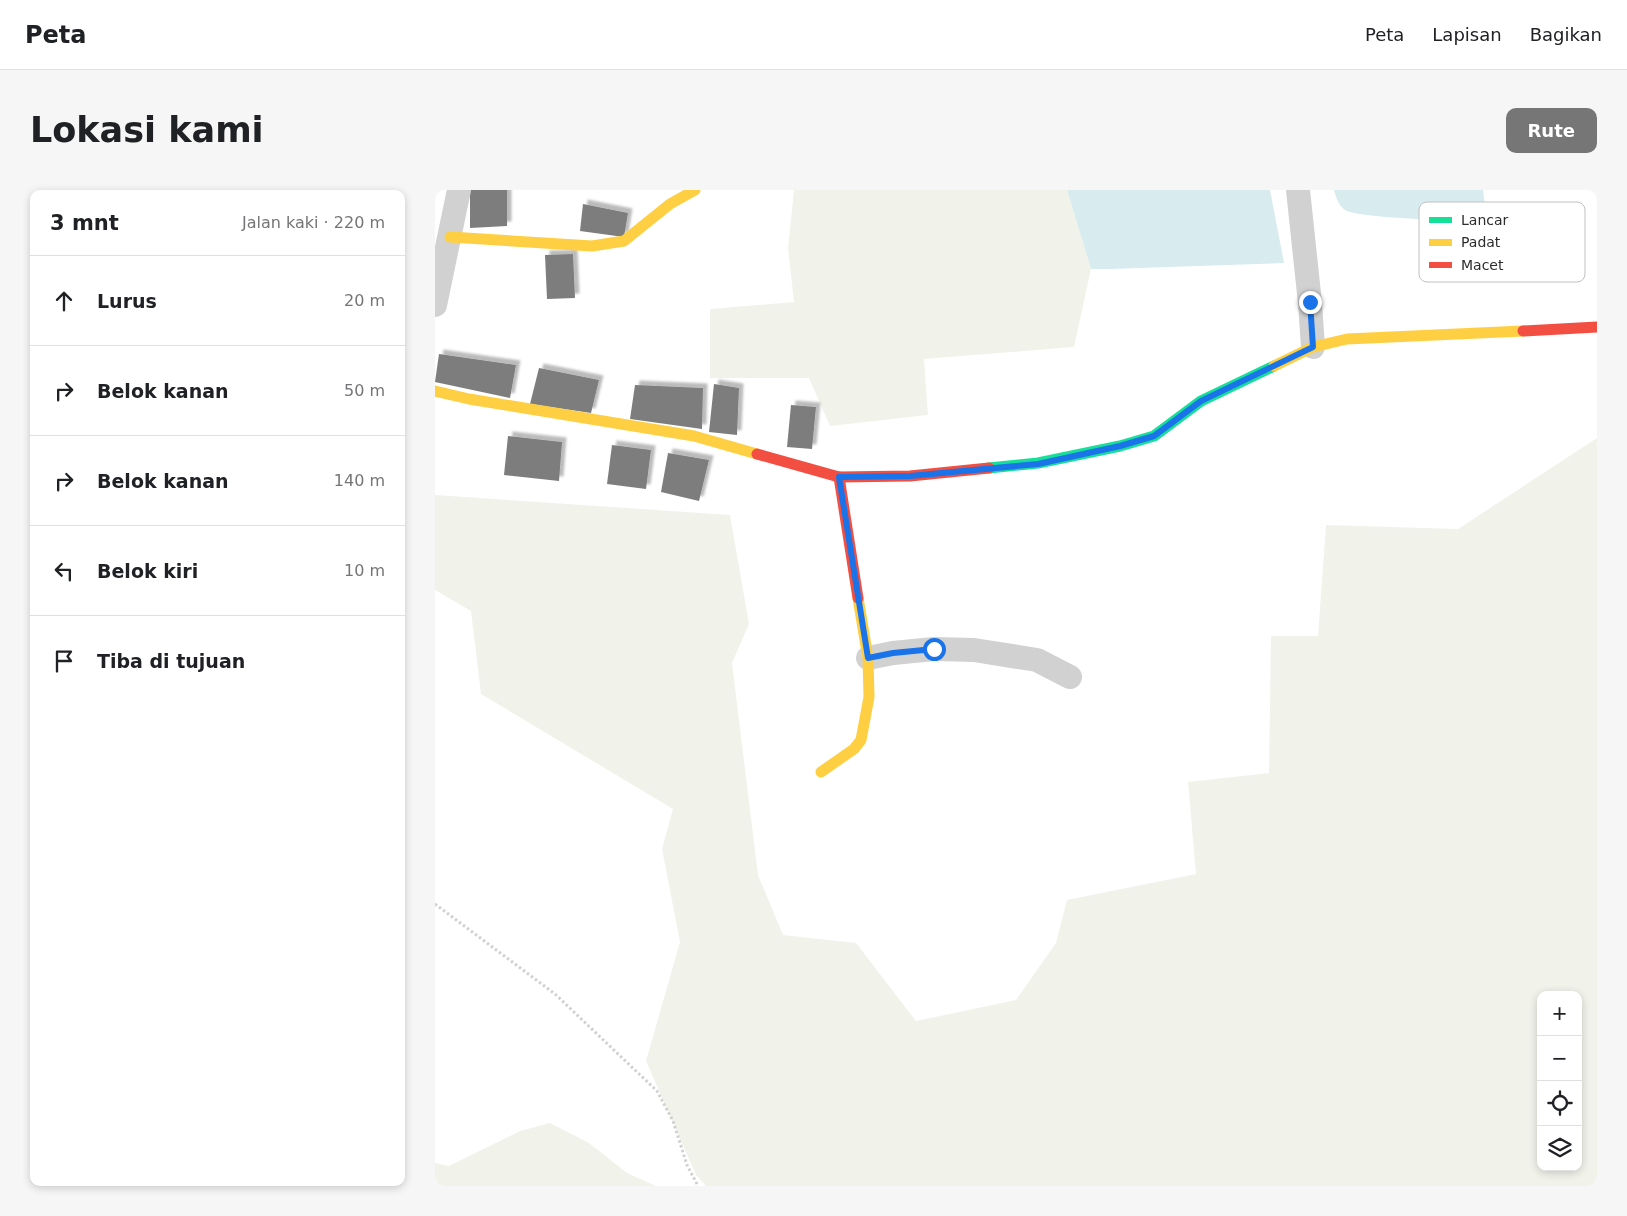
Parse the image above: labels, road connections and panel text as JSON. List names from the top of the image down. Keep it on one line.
{"legend":["Lancar","Padat","Macet"],"page":{"header":"Peta","nav":["Peta","Lapisan","Bagikan"],"buttons":"Rute","title":"Lokasi kami","heading":["3 mnt","Jalan kaki · 220 m"],"list":[["Lurus","20 m"],["Belok kanan","50 m"],["Belok kanan","140 m"],["Belok kiri","10 m"],"Tiba di tujuan"],"map_buttons":["+","−"]}}
